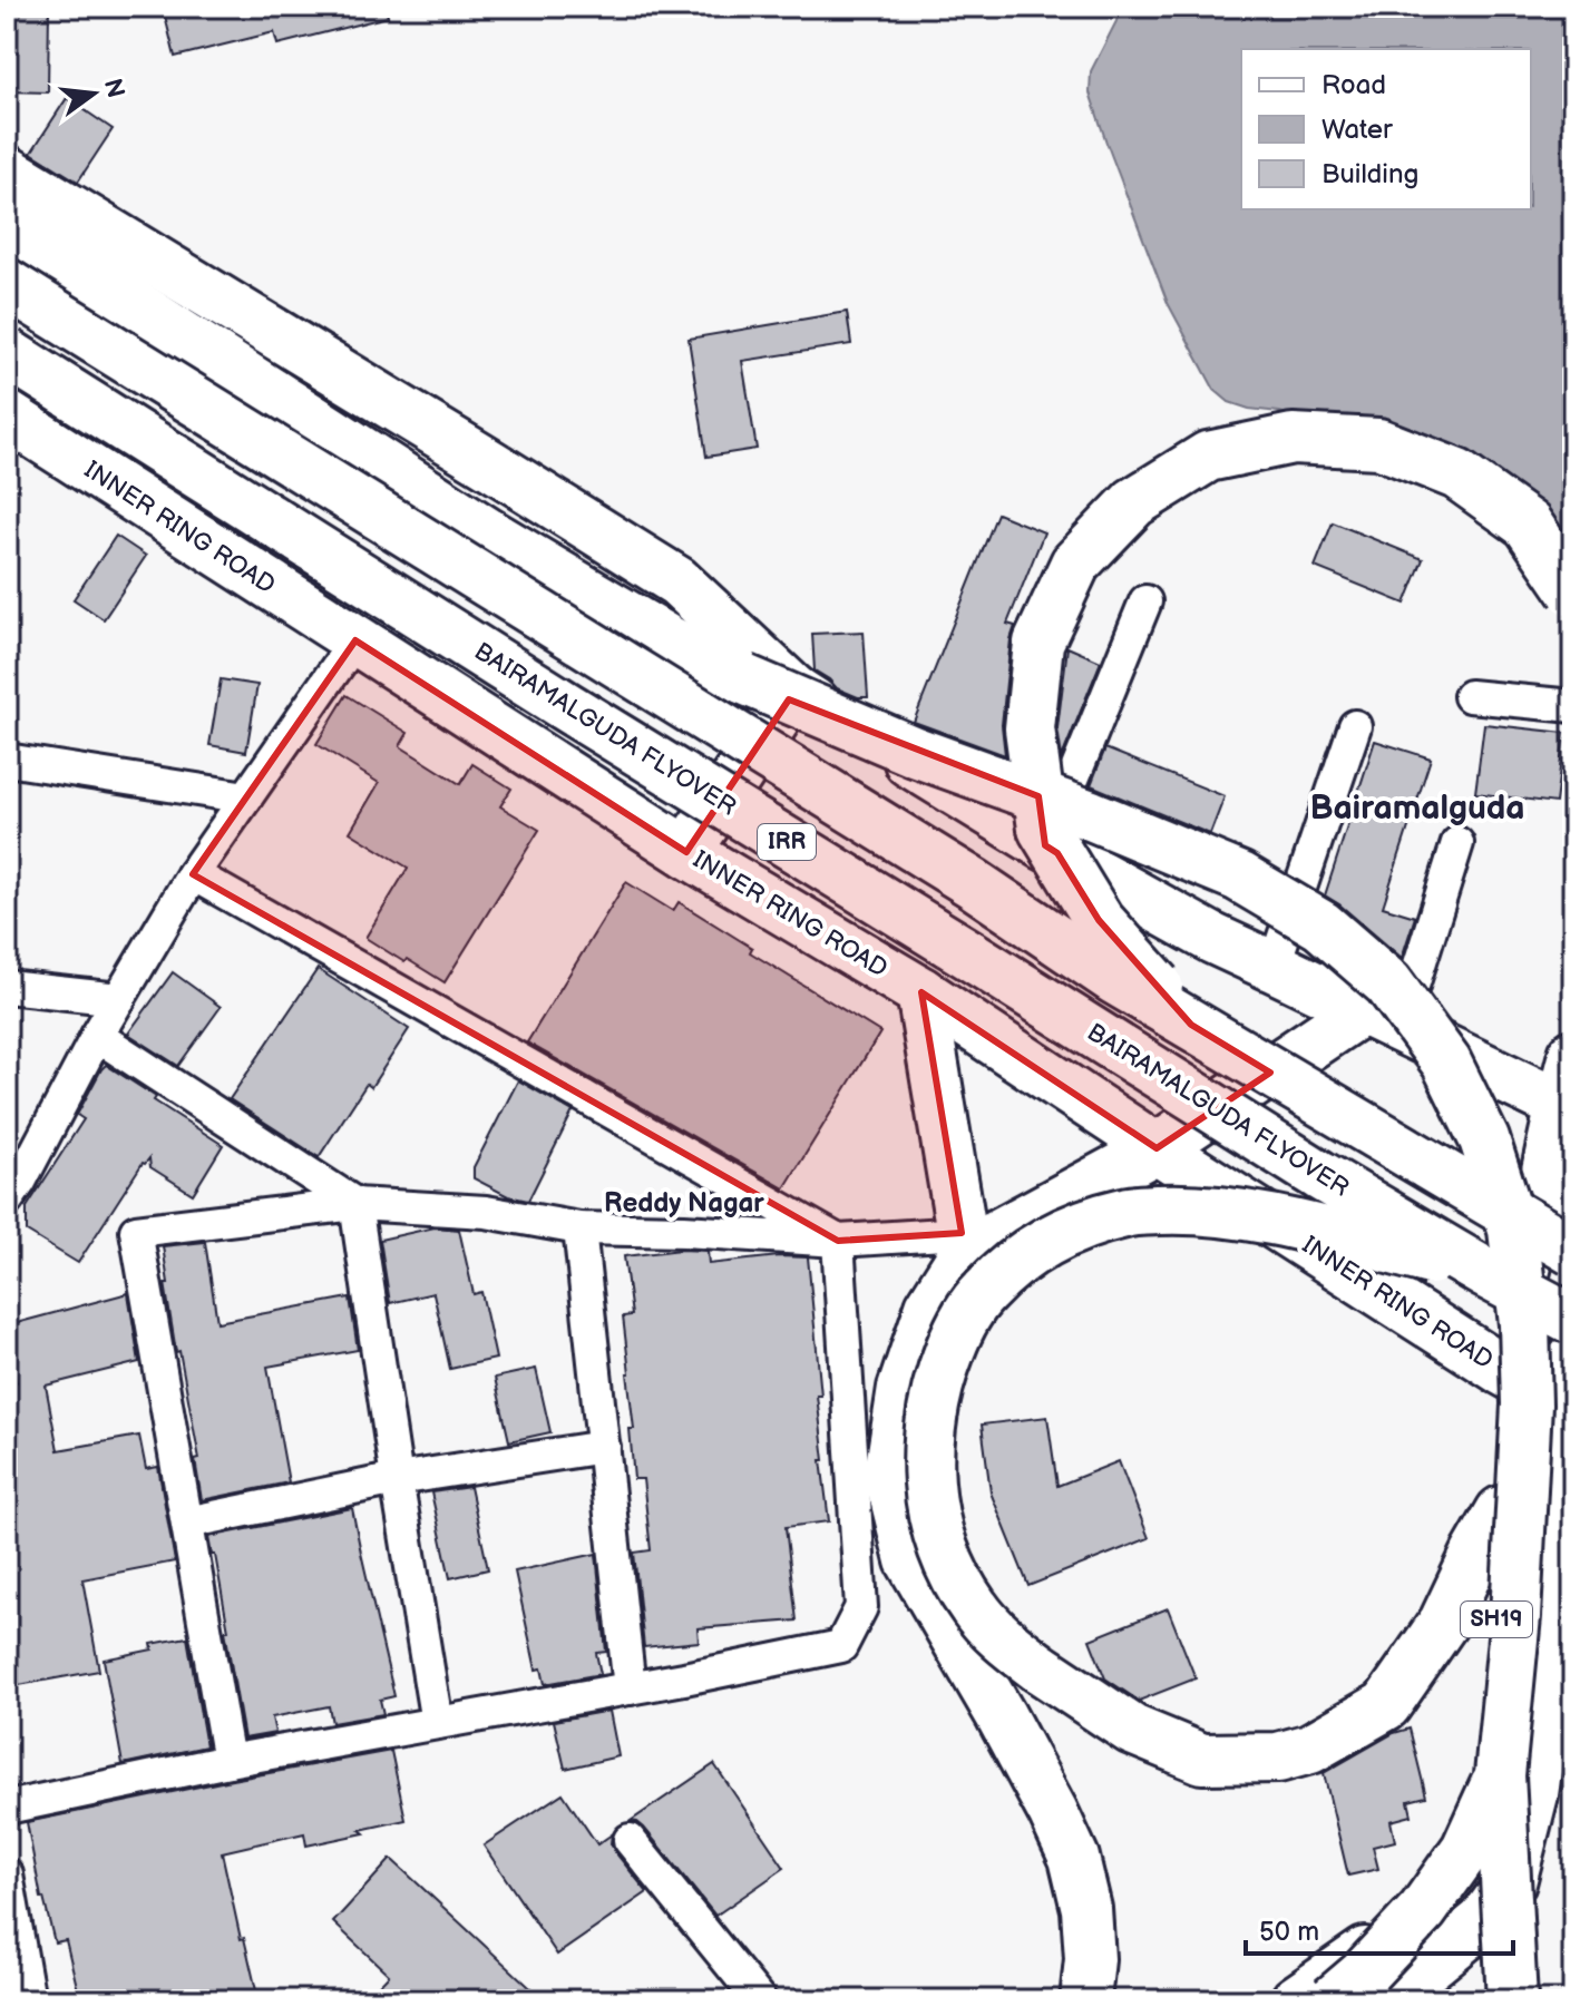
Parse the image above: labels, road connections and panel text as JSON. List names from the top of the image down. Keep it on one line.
{"streets":{"main road":["INNER RING ROAD","BAIRAMALGUDA FLYOVER","IRR","SH19"]},"crossings":[["INNER RING ROAD","SH19"]],"districts":["Bairamalguda","Reddy Nagar"],"legend":["Road","Water","Building"],"scale_bar":"50 m","north":"right"}
